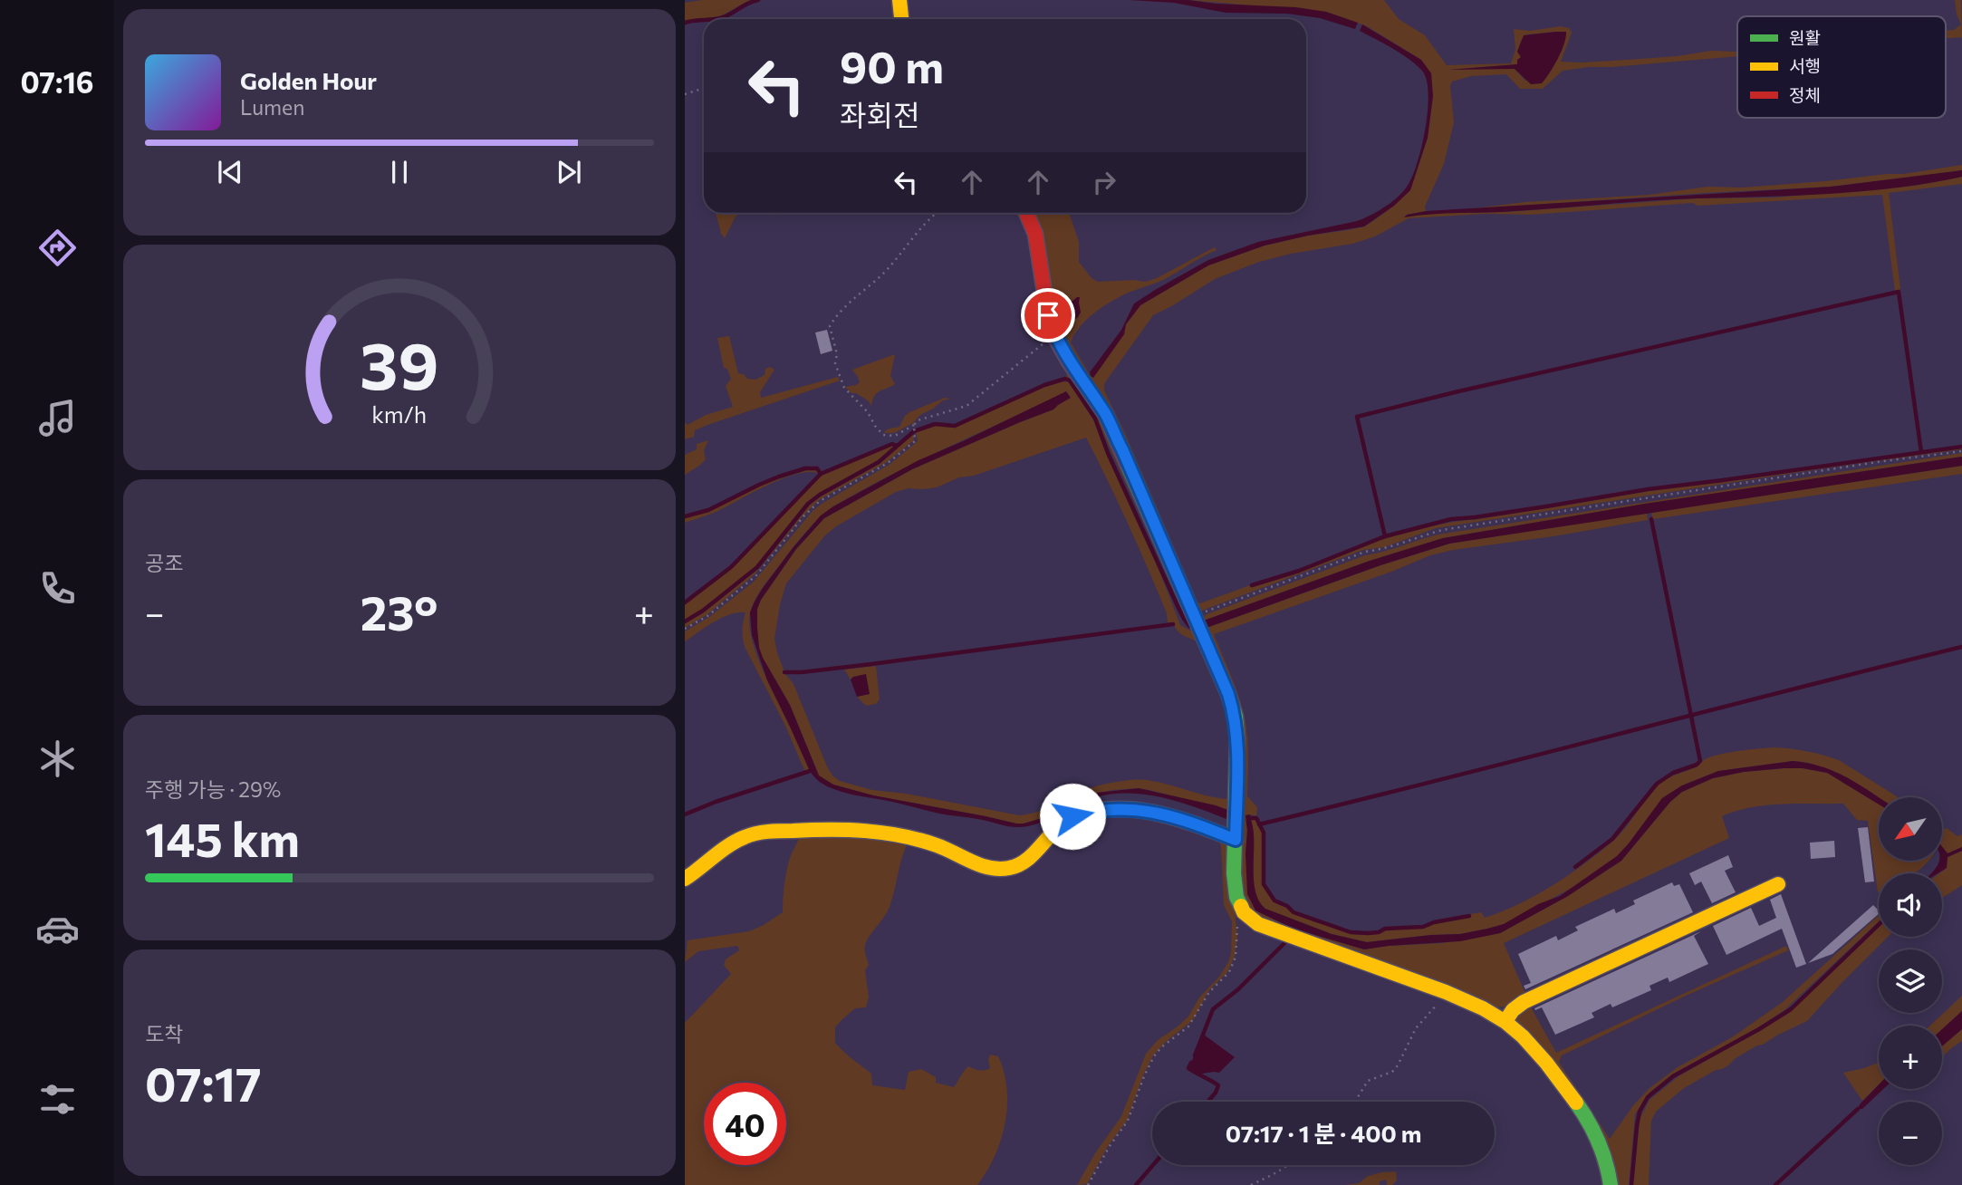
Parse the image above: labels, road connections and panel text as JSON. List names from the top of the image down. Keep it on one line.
{"legend":["원활","서행","정체"],"north":"bottom left","page":{"tabs":"07:16","turn":["90 m","좌회전"],"song":["Golden Hour","Lumen"],"tile":["공조",["주행 가능 · 29%","145 km"],["도착","07:17"]],"heat":["−","23°","+"],"map_buttons":["+","−"],"limit":"40","trip":"07:17 · 1 분 · 400 m","gauge":["39","km/h"]}}
